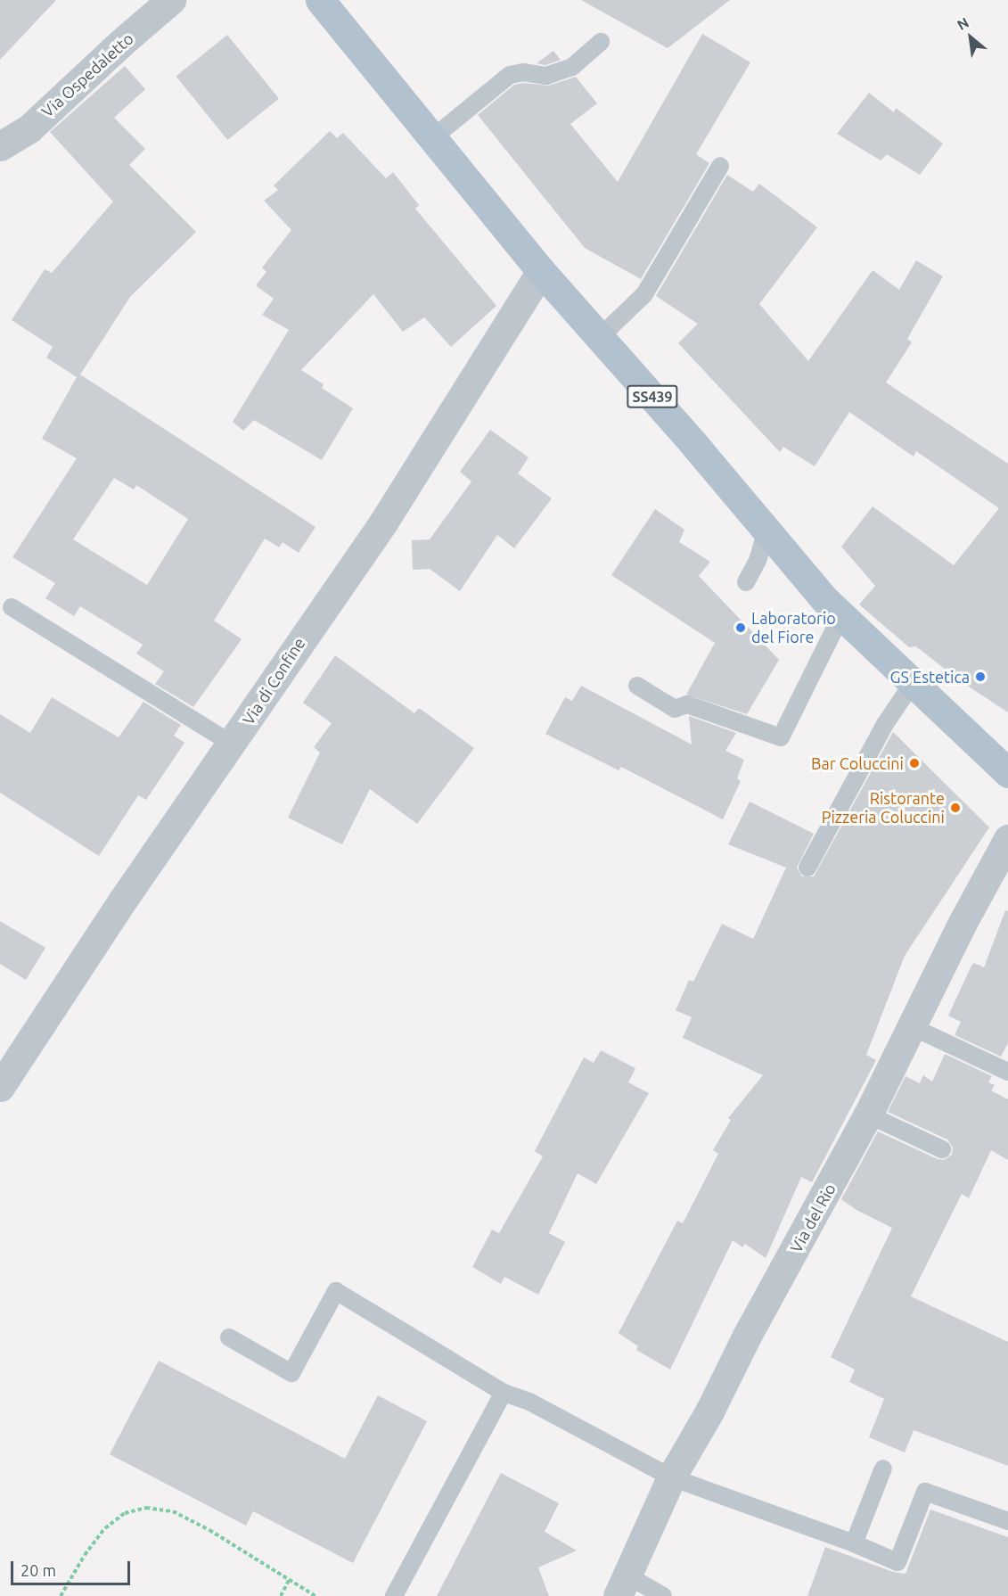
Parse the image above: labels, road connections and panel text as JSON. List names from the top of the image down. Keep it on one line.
{"streets":{"main road":["SS439"],"street":["Via Ospedaletto","Via di Confine","Via del Rio"]},"crossings":[["SS439","Via di Confine"]],"places":["Laboratorio del Fiore","GS Estetica","Bar Coluccini","Ristorante Pizzeria Coluccini"],"scale_bar":"20 m","north":"top left"}
